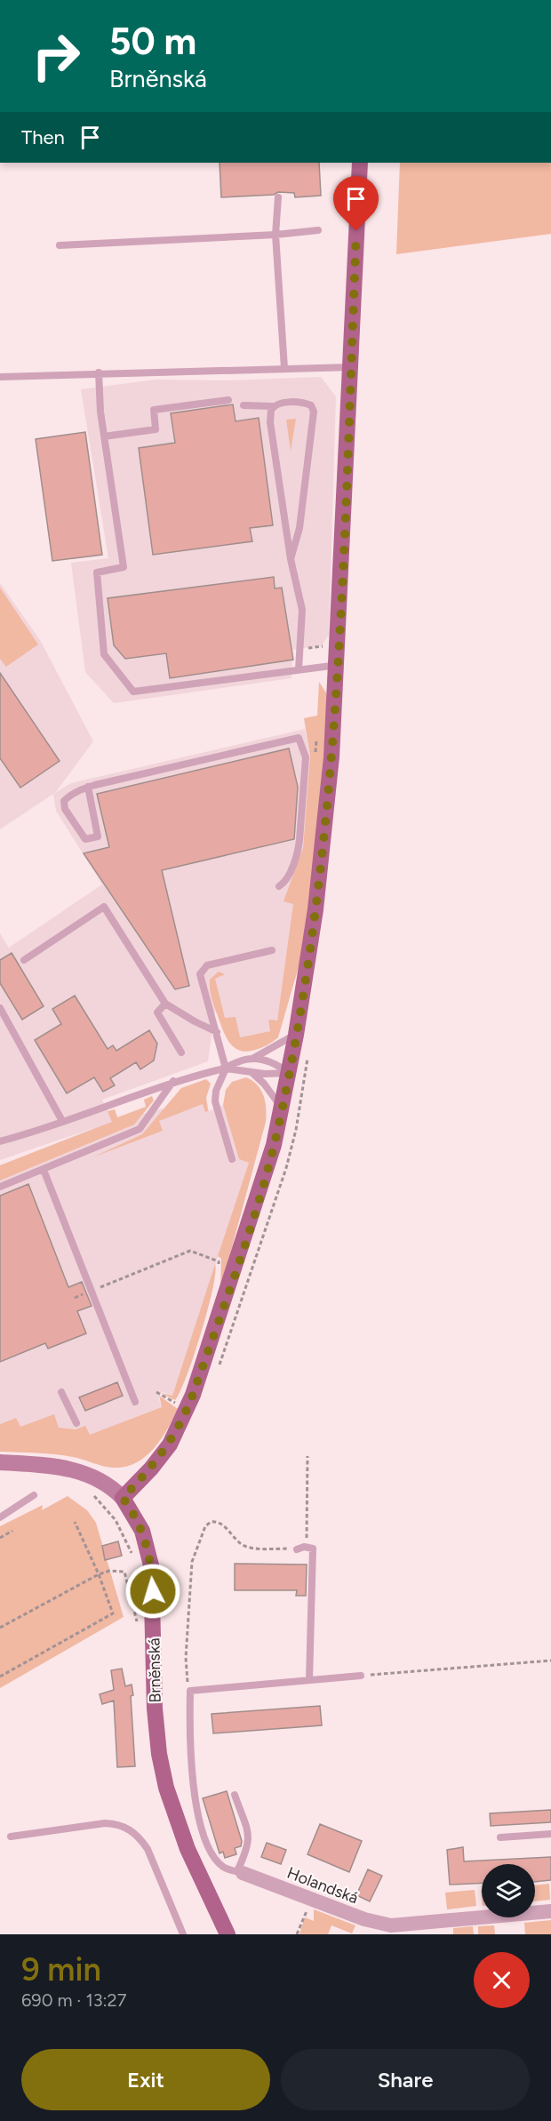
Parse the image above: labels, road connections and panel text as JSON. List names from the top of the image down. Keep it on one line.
{"streets":{"main road":["Brněnská"],"street":["Holandská"]},"page":{"turn":["50 m","Brněnská"],"then":"Then","heading":["9 min","690 m · 13:27"],"buttons":["Exit","Share"]}}
